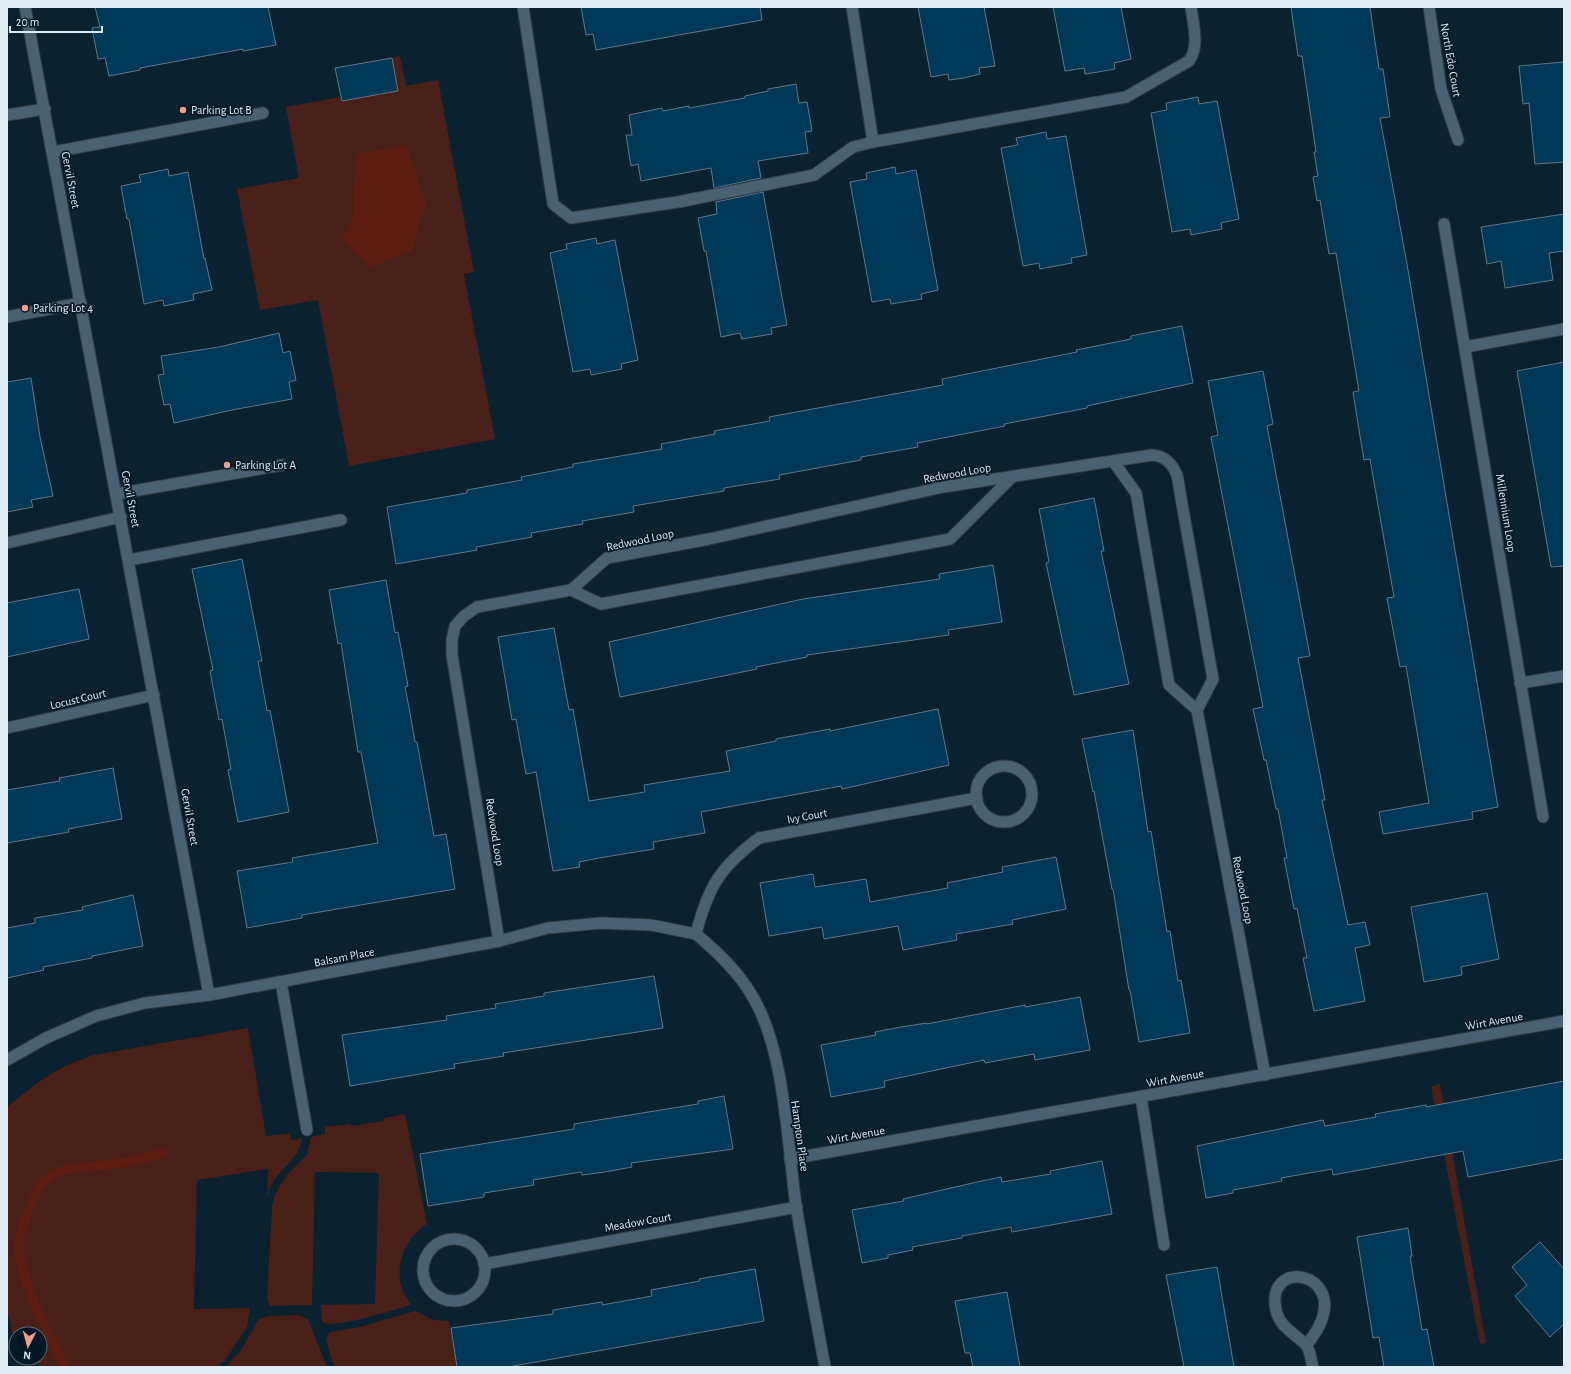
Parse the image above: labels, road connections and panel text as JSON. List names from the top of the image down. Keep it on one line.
{"streets":{"street":["North Edo Court","Gervil Street","Redwood Loop","Millennium Loop","Locust Court","Ivy Court","Balsam Place","Wirt Avenue","Hampton Place","Meadow Court"]},"crossings":[["Gervil Street","Locust Court"],["Gervil Street","Balsam Place"],["Redwood Loop","Balsam Place"],["Redwood Loop","Wirt Avenue"],["Ivy Court","Balsam Place"],["Ivy Court","Hampton Place"],["Balsam Place","Hampton Place"],["Wirt Avenue","Hampton Place"],["Hampton Place","Meadow Court"]],"places":["Parking Lot B","Parking Lot 4","Parking Lot A"],"scale_bar":"20 m","north":"bottom"}
